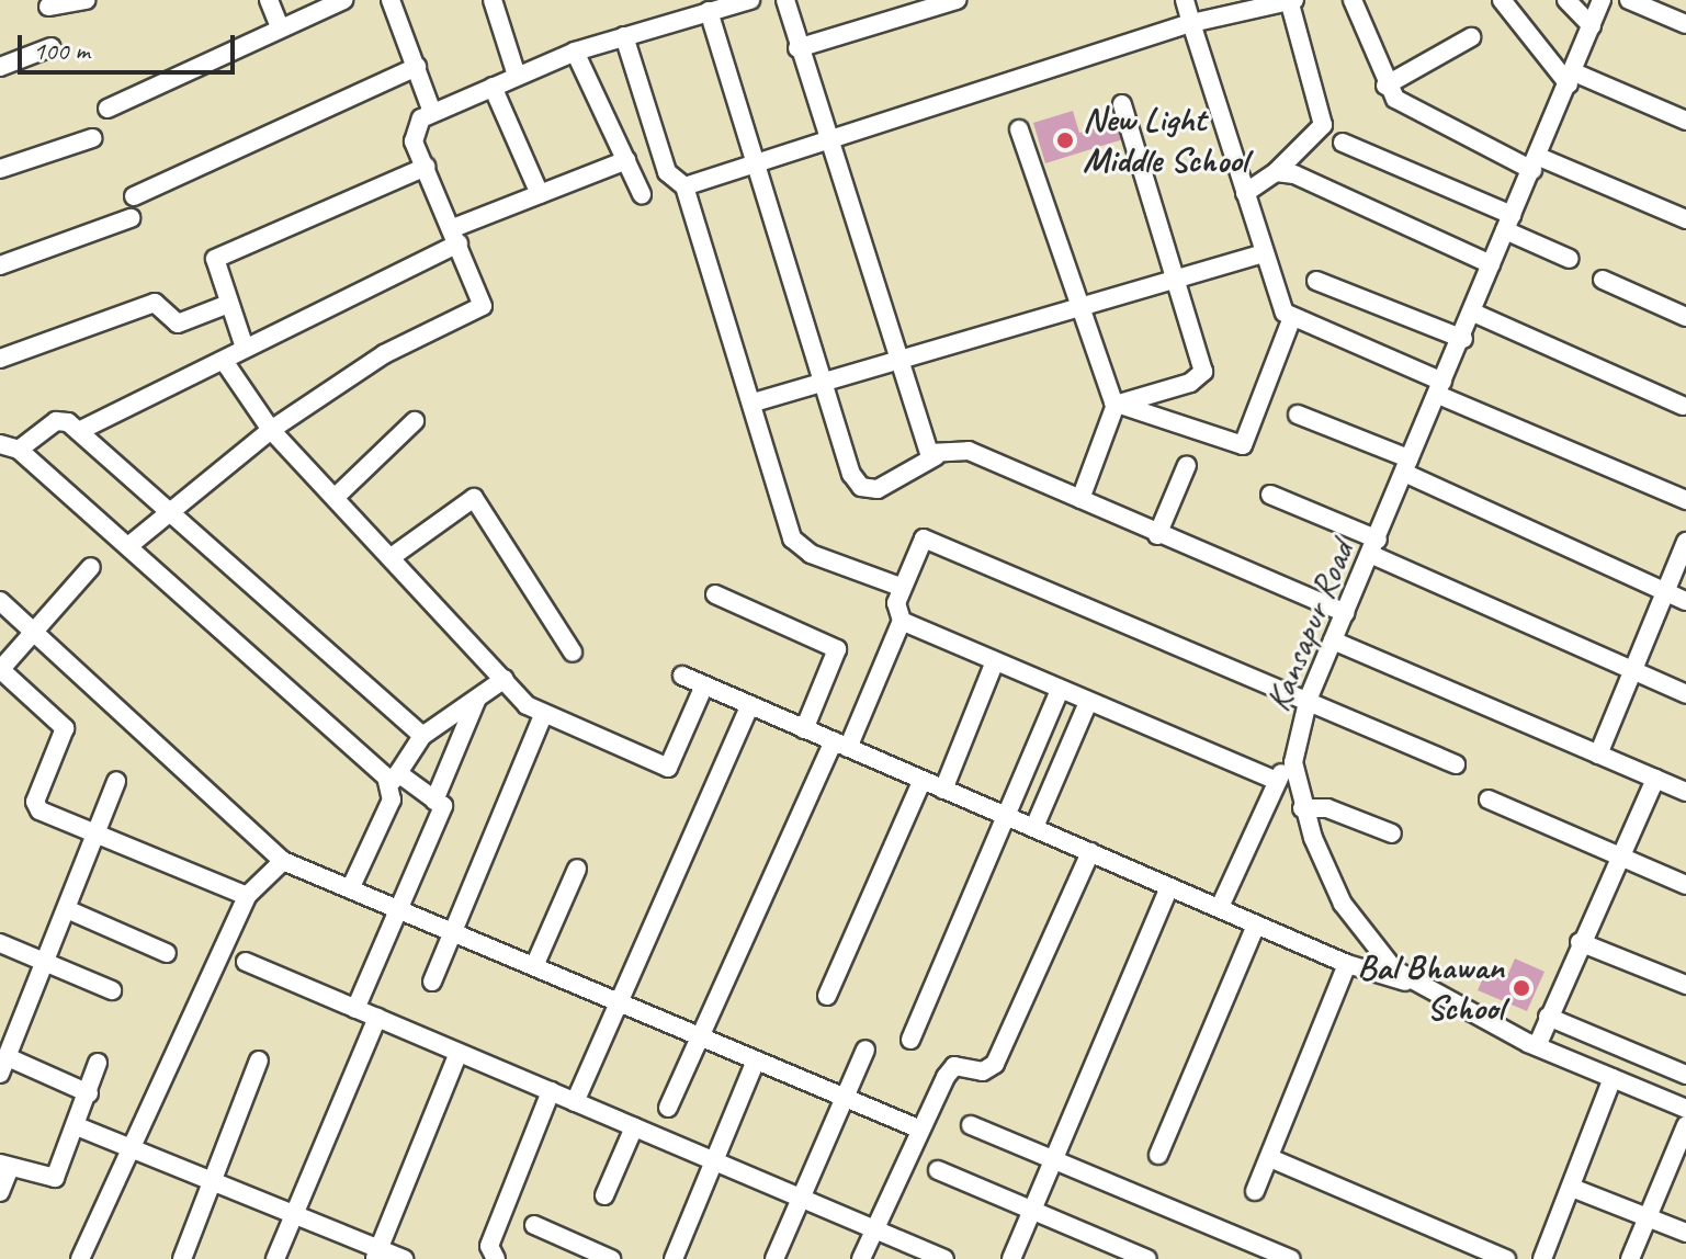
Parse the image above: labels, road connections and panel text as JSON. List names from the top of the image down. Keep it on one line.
{"streets":{"street":["Kansapur Road"]},"places":["New Light Middle School","Bal Bhawan School"],"scale_bar":"100 m"}
